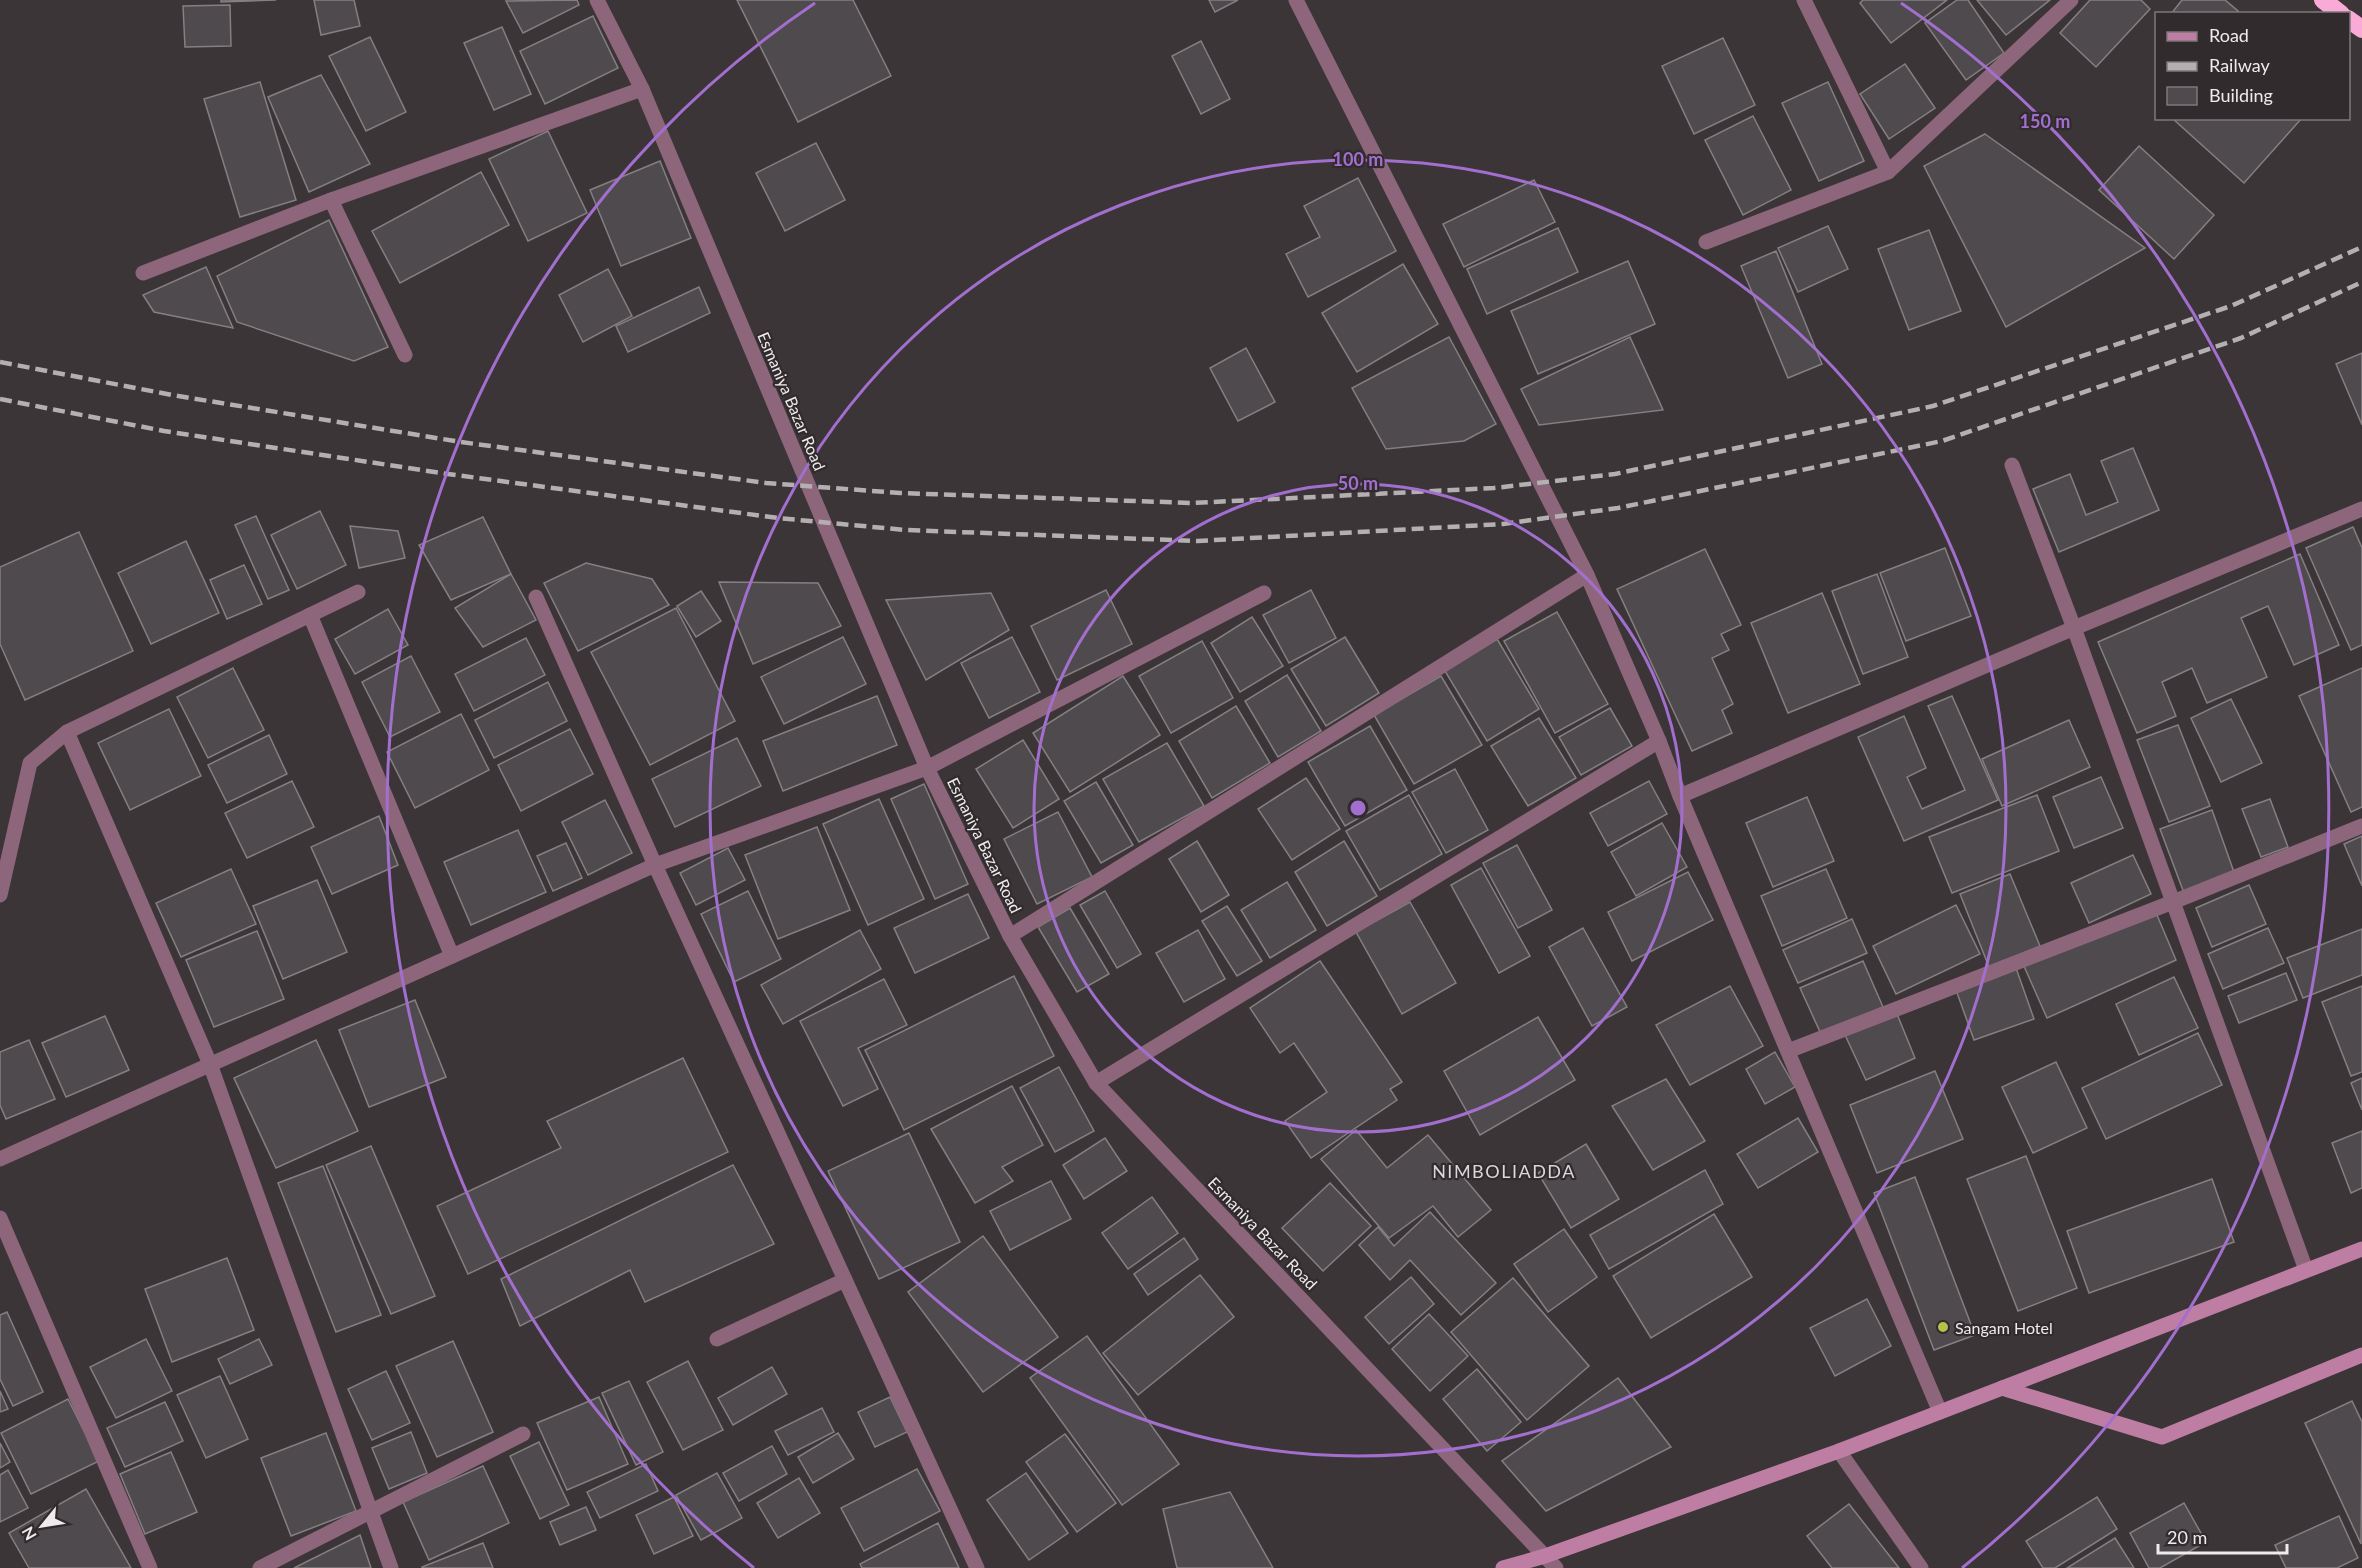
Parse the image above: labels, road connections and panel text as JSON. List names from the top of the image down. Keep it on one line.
{"streets":{"street":["Esmaniya Bazar Road"]},"districts":["NIMBOLIADDA"],"places":["Sangam Hotel"],"legend":["Road","Railway","Building"],"scale_bar":"20 m","north":"bottom left","rings":["150 m","100 m","50 m"]}
